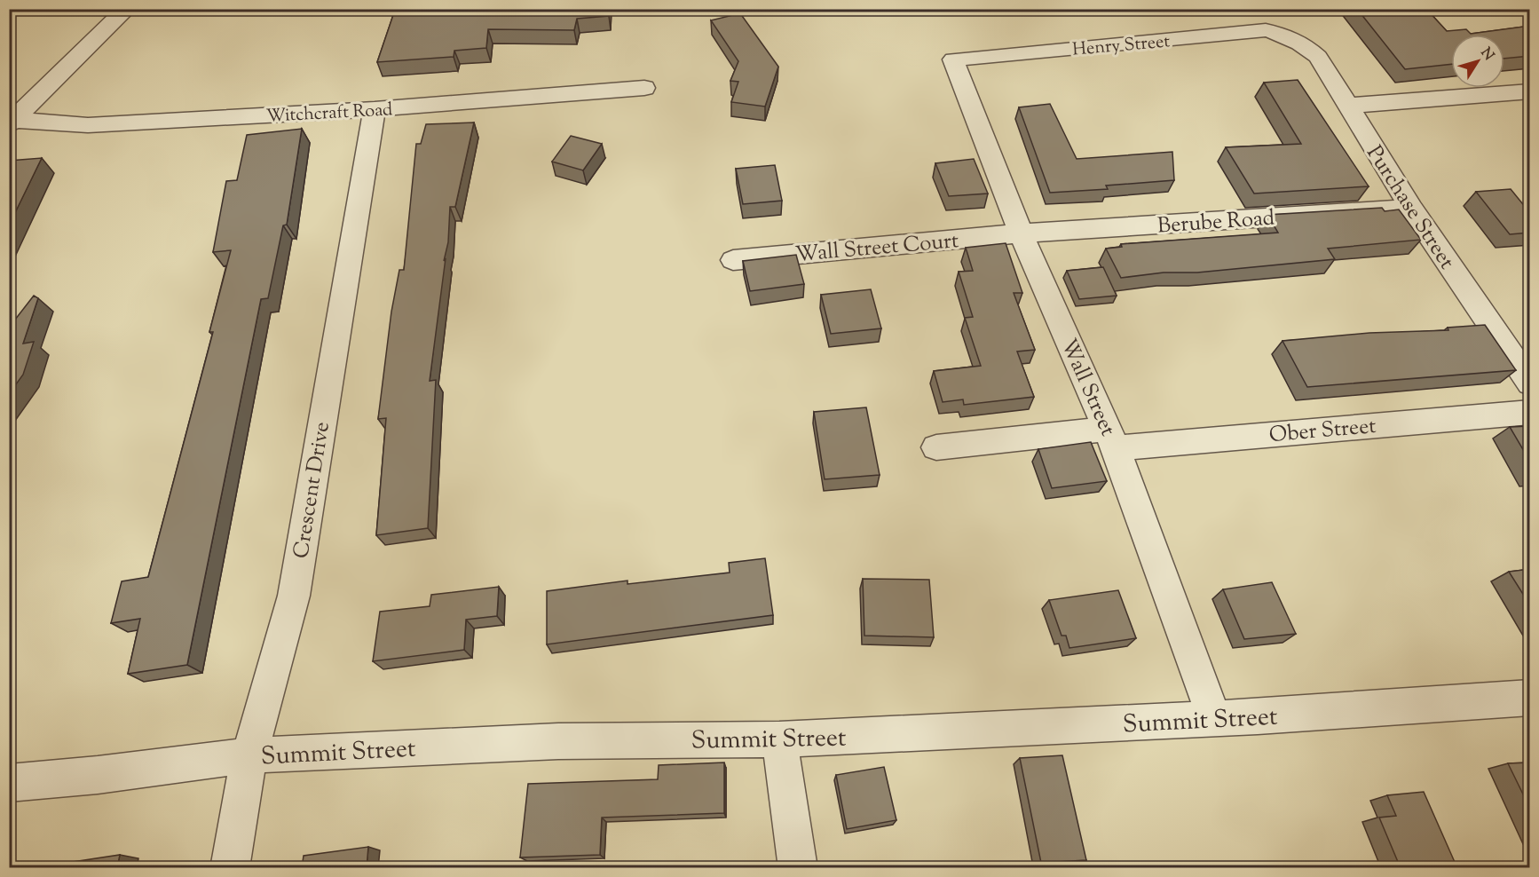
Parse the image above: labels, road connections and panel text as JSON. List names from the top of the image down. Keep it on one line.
{"streets":{"street":["Henry Street","Witchcraft Road","Purchase Street","Berube Road","Wall Street Court","Wall Street","Ober Street","Crescent Drive","Summit Street"]},"crossings":[["Henry Street","Purchase Street"],["Henry Street","Wall Street"],["Witchcraft Road","Crescent Drive"],["Purchase Street","Berube Road"],["Berube Road","Wall Street Court"],["Berube Road","Wall Street"],["Wall Street Court","Wall Street"],["Wall Street","Ober Street"],["Wall Street","Summit Street"],["Crescent Drive","Summit Street"]],"north":"top right"}
